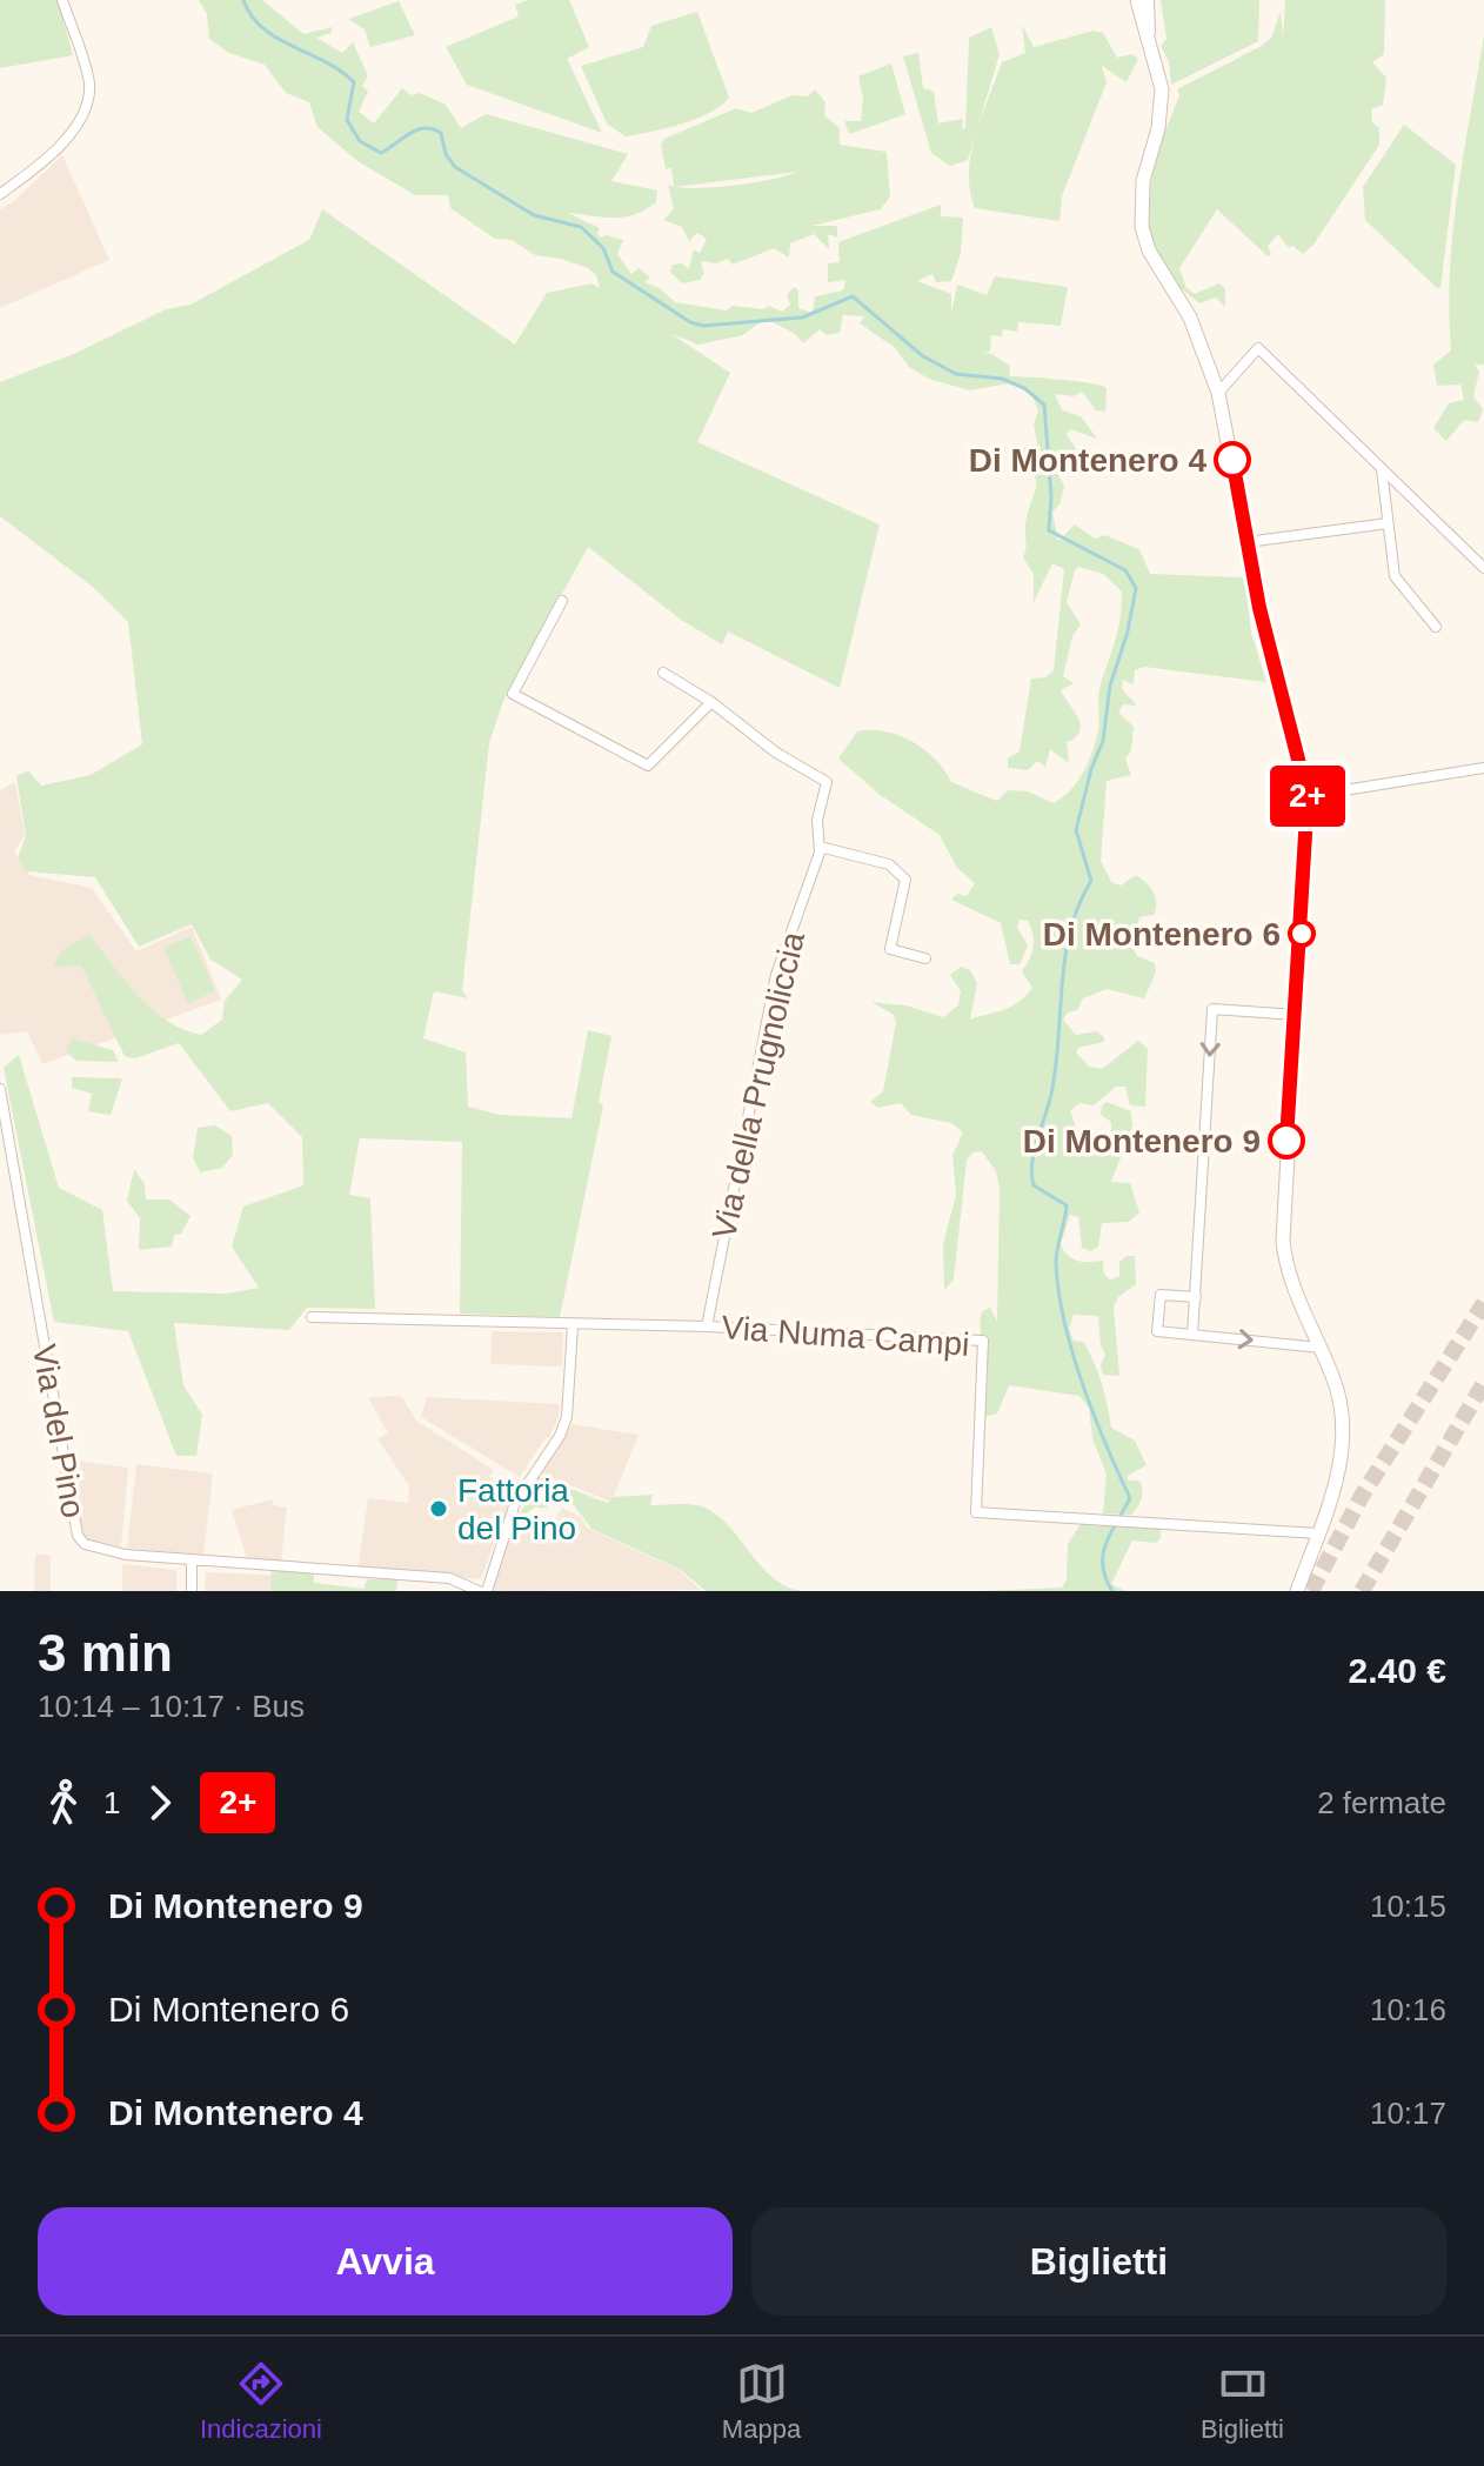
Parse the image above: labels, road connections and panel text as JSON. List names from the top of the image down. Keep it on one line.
{"streets":{"street":["Via della Prugnoliccia","Via Numa Campi","Via del Pino"]},"crossings":[["Via della Prugnoliccia","Via Numa Campi"]],"places":["Di Montenero 4","Di Montenero 6","Di Montenero 9","Fattoria del Pino"],"lines":["bus line 2+"],"page":{"on_map":"2+","heading":["3 min","10:14 – 10:17 · Bus","2.40 €"],"legs":["1","2+","2 fermate"],"list":[{"name":"Di Montenero 9","value":"10:15"},{"name":"Di Montenero 6","value":"10:16"},{"name":"Di Montenero 4","value":"10:17"}],"buttons":["Avvia","Biglietti"],"tabs":["Indicazioni","Mappa","Biglietti"]}}
